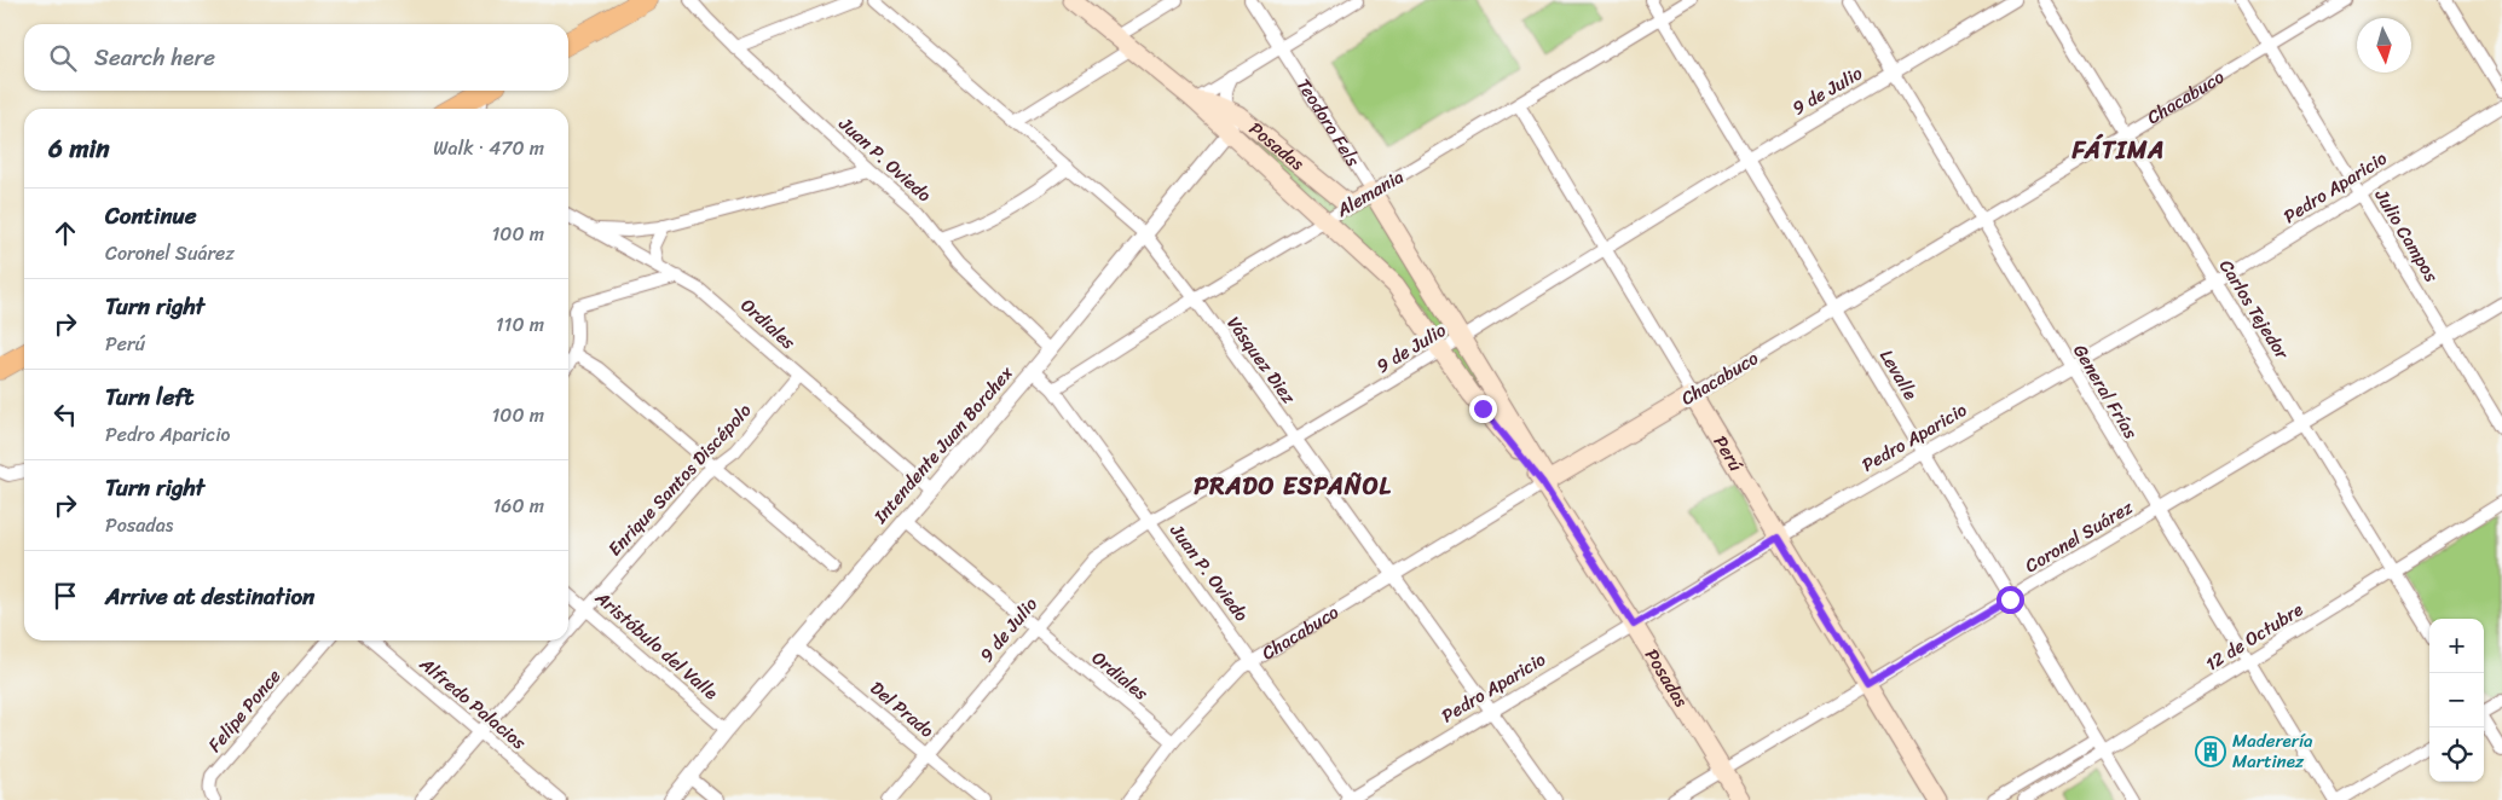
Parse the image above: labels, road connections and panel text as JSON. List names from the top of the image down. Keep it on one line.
{"streets":{"main road":["Chacabuco","Teodoro Fels","Posadas","Alemania","Perú"],"street":["9 de Julio","Juan P. Oviedo","Pedro Aparicio","Julio Campos","Carlos Tejedor","Ordiales","Vásquez Diez","Levalle","General Frías","Intendente Juan Borchex","Enrique Santos Discépolo","Coronel Suárez","12 de Octubre","Aristóbulo del Valle","Alfredo Palacios","Del Prado","Felipe Ponce"]},"crossings":[["9 de Julio","Teodoro Fels"],["9 de Julio","Posadas"],["9 de Julio","Juan P. Oviedo"],["9 de Julio","Ordiales"],["9 de Julio","Vásquez Diez"],["9 de Julio","Levalle"],["9 de Julio","General Frías"],["9 de Julio","Perú"],["9 de Julio","Del Prado"],["Chacabuco","Posadas"],["Chacabuco","Juan P. Oviedo"],["Chacabuco","Julio Campos"],["Chacabuco","Carlos Tejedor"],["Chacabuco","Ordiales"],["Chacabuco","Vásquez Diez"],["Chacabuco","Levalle"],["Chacabuco","General Frías"],["Chacabuco","Perú"],["Teodoro Fels","Posadas"],["Teodoro Fels","Alemania"],["Posadas","Pedro Aparicio"],["Posadas","Alemania"],["Posadas","Intendente Juan Borchex"],["Posadas","Coronel Suárez"],["Juan P. Oviedo","Pedro Aparicio"],["Juan P. Oviedo","Alemania"],["Juan P. Oviedo","Intendente Juan Borchex"],["Pedro Aparicio","Julio Campos"],["Pedro Aparicio","Carlos Tejedor"],["Pedro Aparicio","Vásquez Diez"],["Pedro Aparicio","Levalle"],["Pedro Aparicio","General Frías"],["Pedro Aparicio","Perú"],["Alemania","Vásquez Diez"],["Alemania","Levalle"],["Alemania","Perú"],["Julio Campos","Coronel Suárez"],["Carlos Tejedor","Coronel Suárez"],["Carlos Tejedor","12 de Octubre"],["Ordiales","Intendente Juan Borchex"],["Ordiales","Enrique Santos Discépolo"],["Vásquez Diez","Intendente Juan Borchex"],["Levalle","Coronel Suárez"],["Levalle","12 de Octubre"],["General Frías","Coronel Suárez"],["General Frías","12 de Octubre"],["Intendente Juan Borchex","Aristóbulo del Valle"],["Intendente Juan Borchex","Del Prado"],["Perú","Coronel Suárez"],["Enrique Santos Discépolo","Aristóbulo del Valle"],["Enrique Santos Discépolo","Alfredo Palacios"]],"districts":["FÁTIMA","PRADO ESPAÑOL"],"places":{"building":["Maderería Martinez"]},"north":"bottom","page":{"search":"Search here","heading":["6 min","Walk · 470 m"],"list":[["Continue","Coronel Suárez","100 m"],["Turn right","Perú","110 m"],["Turn left","Pedro Aparicio","100 m"],["Turn right","Posadas","160 m"],"Arrive at destination"],"map_buttons":["+","−"]}}
